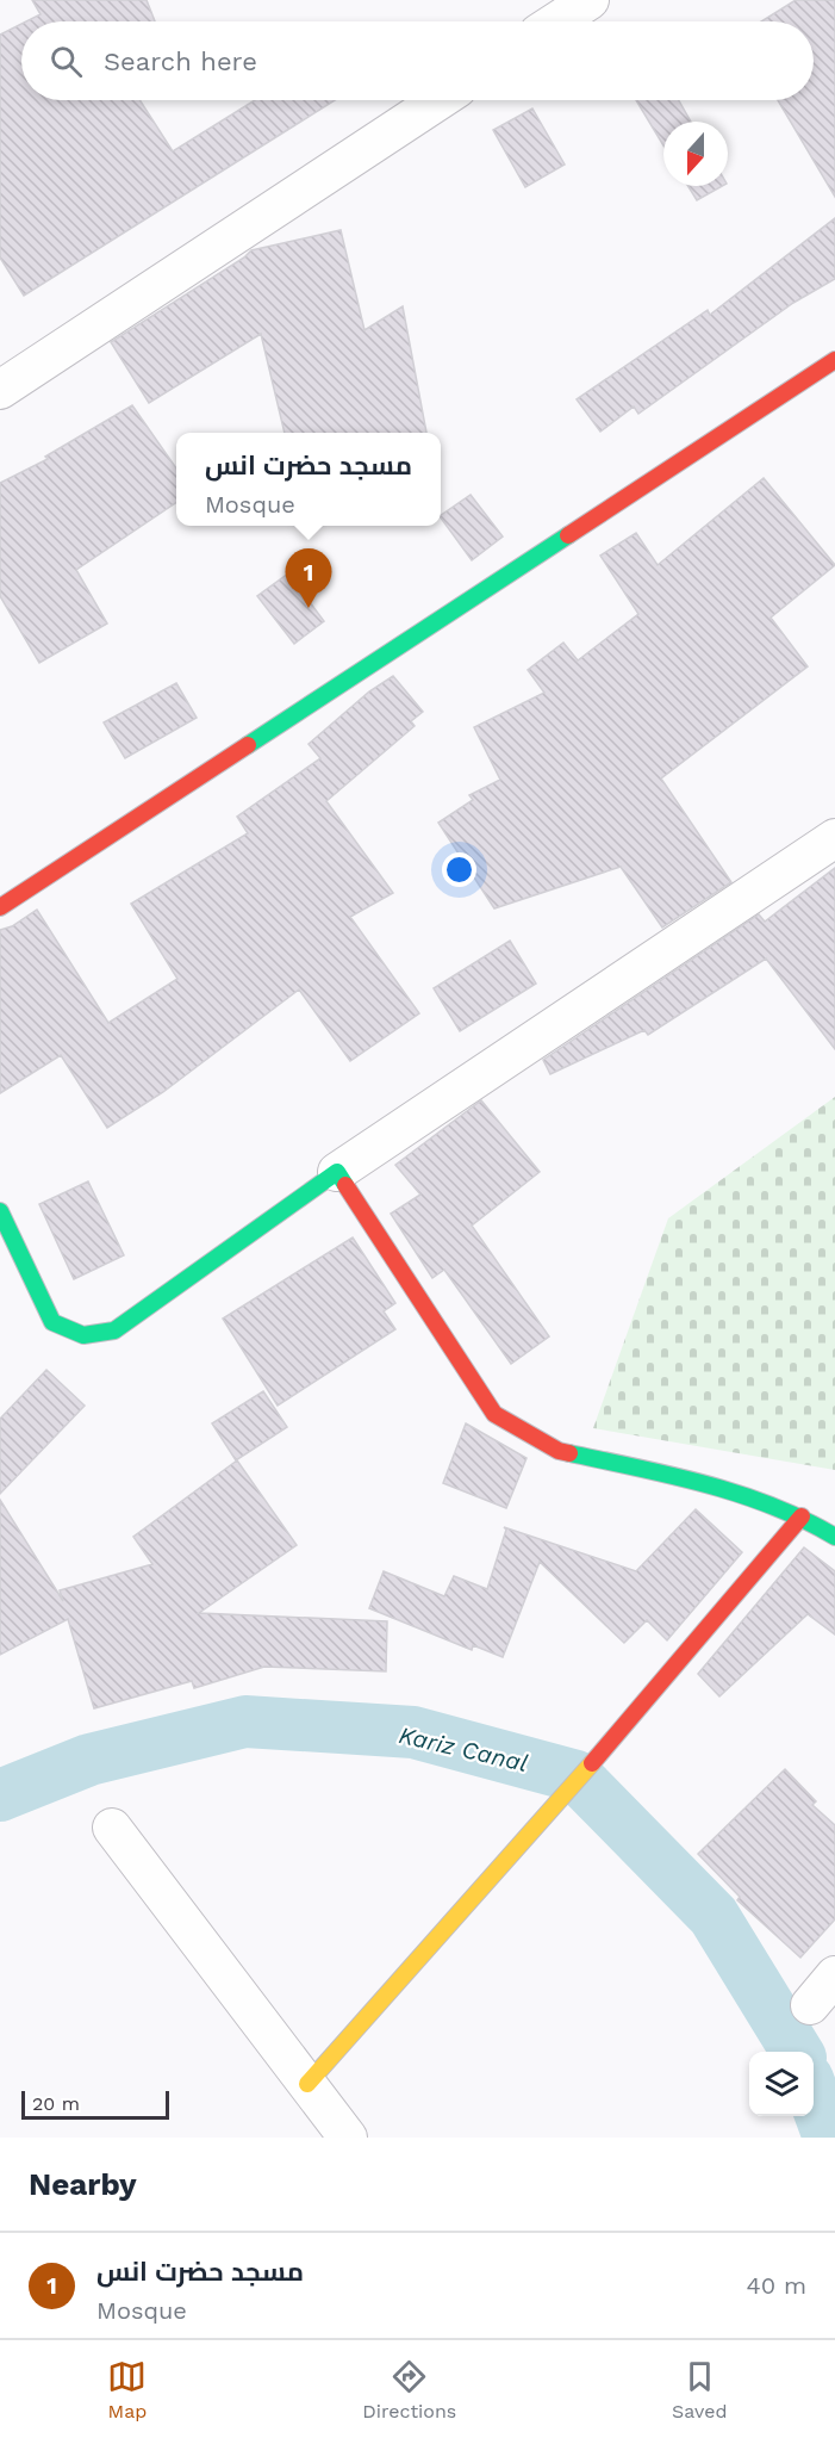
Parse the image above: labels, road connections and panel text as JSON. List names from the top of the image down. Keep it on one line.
{"water":["Kariz Canal"],"scale_bar":"20 m","north":"bottom","page":{"search":"Search here","popup":["مسجد حضرت انس","Mosque"],"pins":"1","scale":"20 m","heading":"Nearby","list":[{"mark":"1","name":"مسجد حضرت انس","note":"Mosque","value":"40 m"}],"nav":["Map","Directions","Saved"]}}
